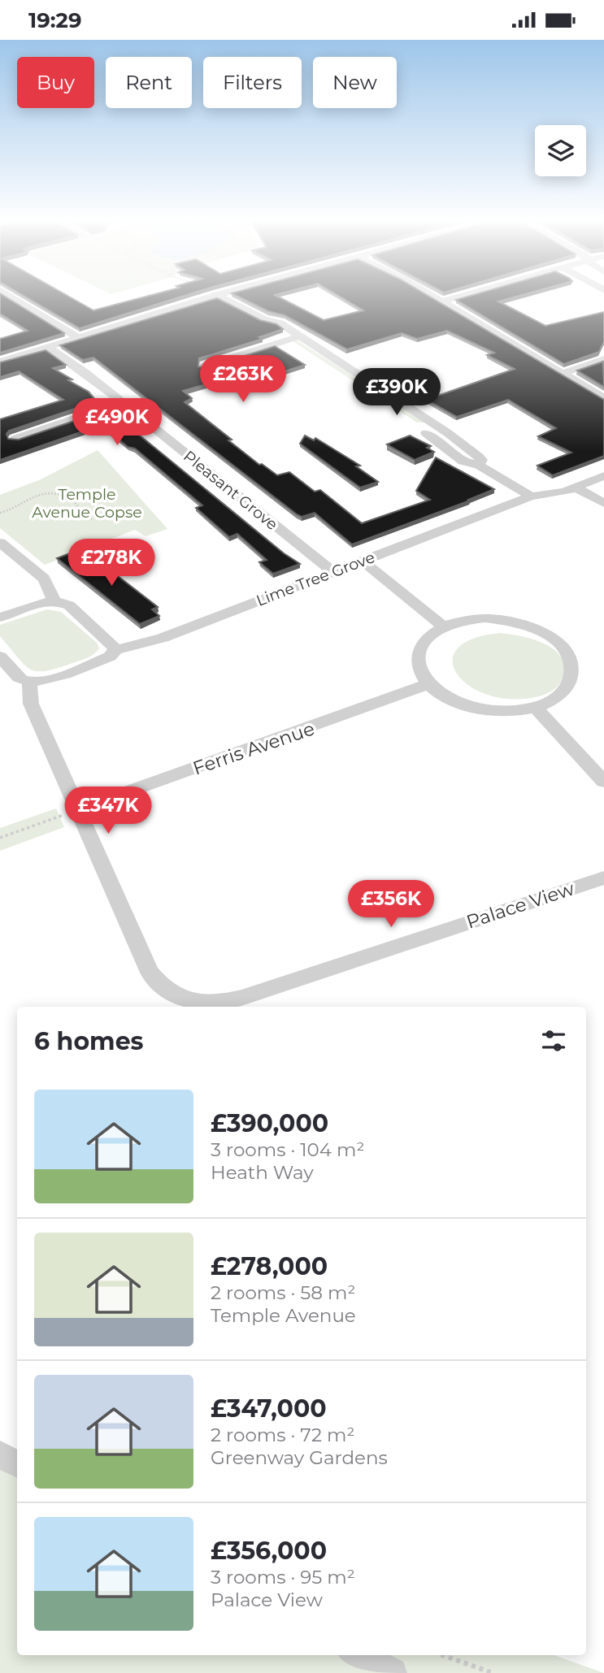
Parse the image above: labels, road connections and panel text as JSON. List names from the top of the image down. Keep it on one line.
{"streets":{"street":["Pleasant Grove","Lime Tree Grove","Ferris Avenue","Palace View"]},"crossings":[["Pleasant Grove","Lime Tree Grove"],["Ferris Avenue","Palace View"]],"parks":["Temple Avenue Copse"],"page":{"status":"19:29","chip":["Buy","Rent","Filters","New"],"price":["£263K","£390K","£490K","£278K","£347K","£356K"],"heading":"6 homes","list":[{"name":"£390,000","note":"3 rooms · 104 m² · Heath Way"},{"name":"£278,000","note":"2 rooms · 58 m² · Temple Avenue"},{"name":"£347,000","note":"2 rooms · 72 m² · Greenway Gardens"},{"name":"£356,000","note":"3 rooms · 95 m² · Palace View"}]}}
